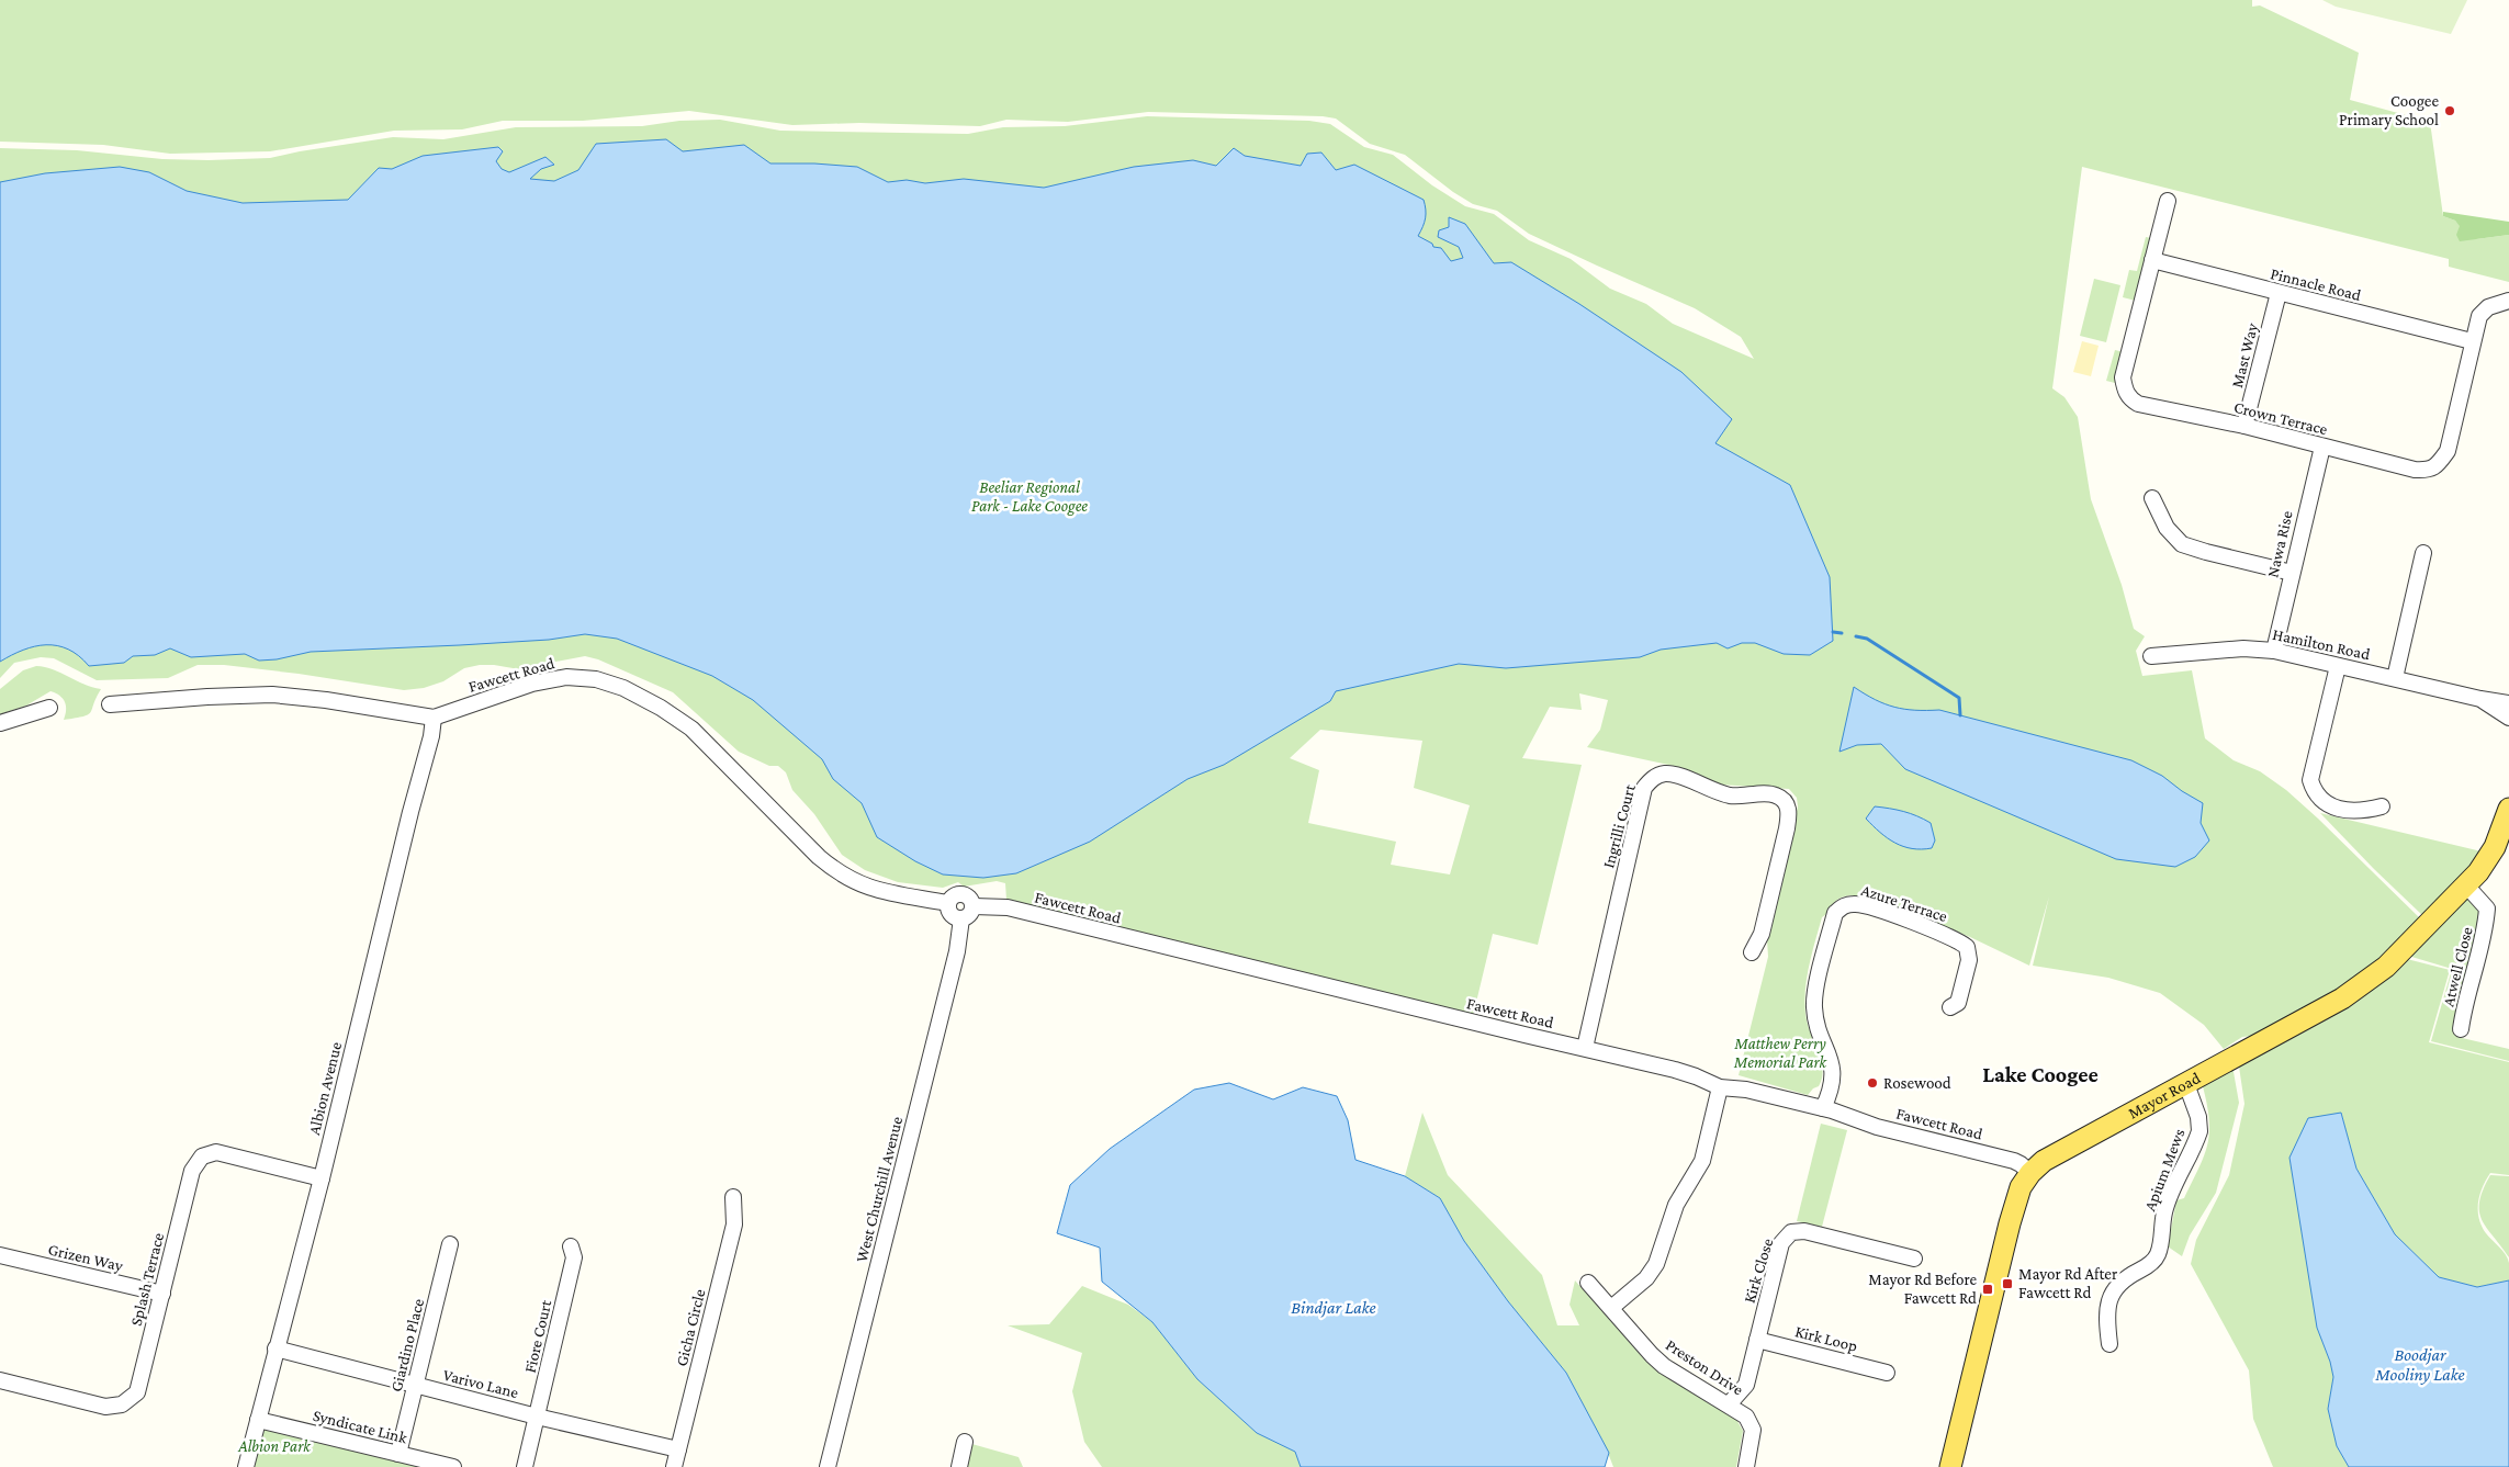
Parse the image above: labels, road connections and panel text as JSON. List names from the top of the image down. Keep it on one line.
{"streets":{"main road":["Mayor Road"],"street":["Pinnacle Road","Mast Way","Crown Terrace","Nawa Rise","Hamilton Road","Fawcett Road","Ingrilli Court","Azure Terrace","Atwell Close","Albion Avenue","Apium Mews","West Churchill Avenue","Grizen Way","Kirk Close","Splash Terrace","Gicha Circle","Fiore Court","Kirk Loop","Giardino Place","Preston Drive","Varivo Lane","Syndicate Link"]},"crossings":[["Pinnacle Road","Mast Way"],["Pinnacle Road","Crown Terrace"],["Mast Way","Crown Terrace"],["Crown Terrace","Nawa Rise"],["Nawa Rise","Hamilton Road"],["Fawcett Road","Ingrilli Court"],["Fawcett Road","Azure Terrace"],["Fawcett Road","Albion Avenue"],["Fawcett Road","Mayor Road"],["Fawcett Road","West Churchill Avenue"],["Atwell Close","Mayor Road"],["Albion Avenue","Splash Terrace"],["Albion Avenue","Varivo Lane"],["Albion Avenue","Syndicate Link"],["Mayor Road","Apium Mews"],["Grizen Way","Splash Terrace"],["Kirk Close","Kirk Loop"],["Kirk Close","Preston Drive"],["Gicha Circle","Varivo Lane"],["Fiore Court","Varivo Lane"],["Giardino Place","Varivo Lane"],["Giardino Place","Syndicate Link"]],"districts":["Lake Coogee"],"water":["Bindjar Lake","Boodjar Mooliny Lake"],"parks":["Beeliar Regional Park - Lake Coogee","Matthew Perry Memorial Park","Albion Park"],"places":{"other":["Coogee Primary School","Rosewood"],"transit":["Mayor Rd After Fawcett Rd","Mayor Rd Before Fawcett Rd"]}}
